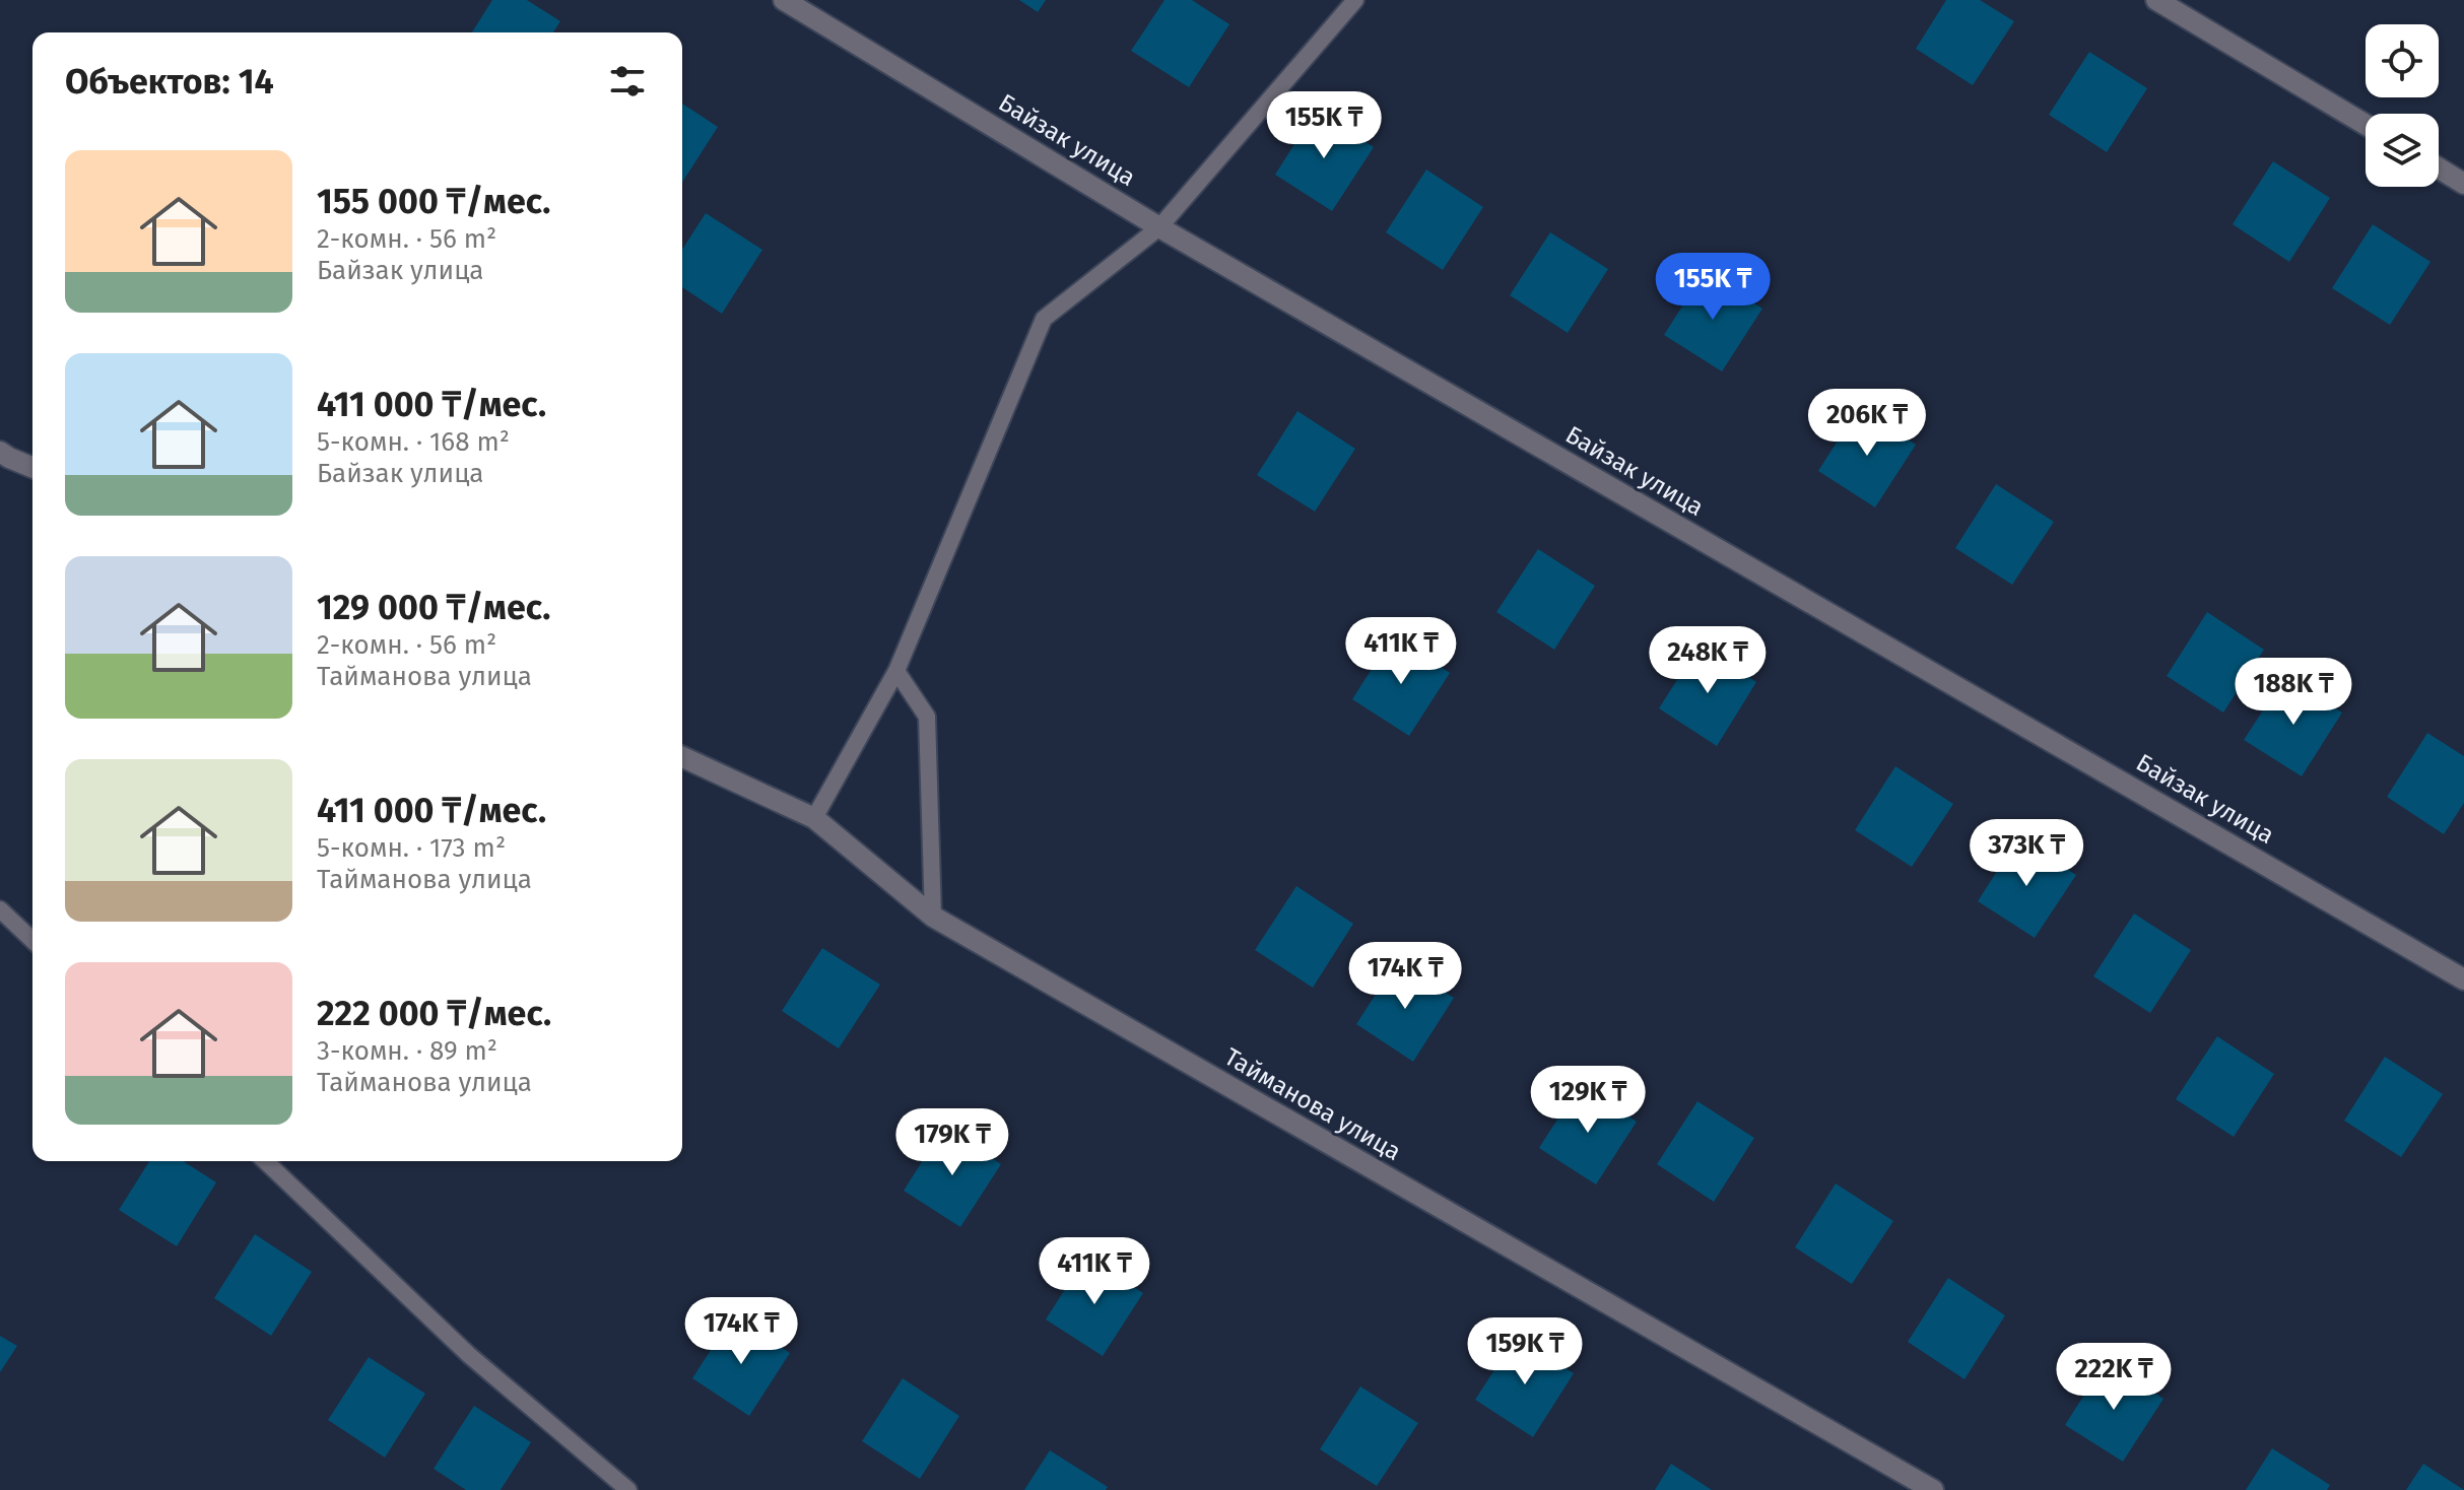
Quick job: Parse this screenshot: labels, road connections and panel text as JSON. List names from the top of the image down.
{
  "streets": {
    "street": ["Байзак улица", "Тайманова улица"]
  },
  "page": {
    "heading": "Объектов: 14",
    "price": [
      "155K ₸",
      "155K ₸",
      "206K ₸",
      "411K ₸",
      "248K ₸",
      "188K ₸",
      "373K ₸",
      "174K ₸",
      "129K ₸",
      "179K ₸",
      "411K ₸",
      "174K ₸",
      "159K ₸",
      "222K ₸"
    ],
    "list": [
      {
        "name": "155 000 ₸/мес.",
        "note": "2-комн. · 56 m² · Байзак улица"
      },
      {
        "name": "411 000 ₸/мес.",
        "note": "5-комн. · 168 m² · Байзак улица"
      },
      {
        "name": "129 000 ₸/мес.",
        "note": "2-комн. · 56 m² · Тайманова улица"
      },
      {
        "name": "411 000 ₸/мес.",
        "note": "5-комн. · 173 m² · Тайманова улица"
      },
      {
        "name": "222 000 ₸/мес.",
        "note": "3-комн. · 89 m² · Тайманова улица"
      }
    ]
  }
}
